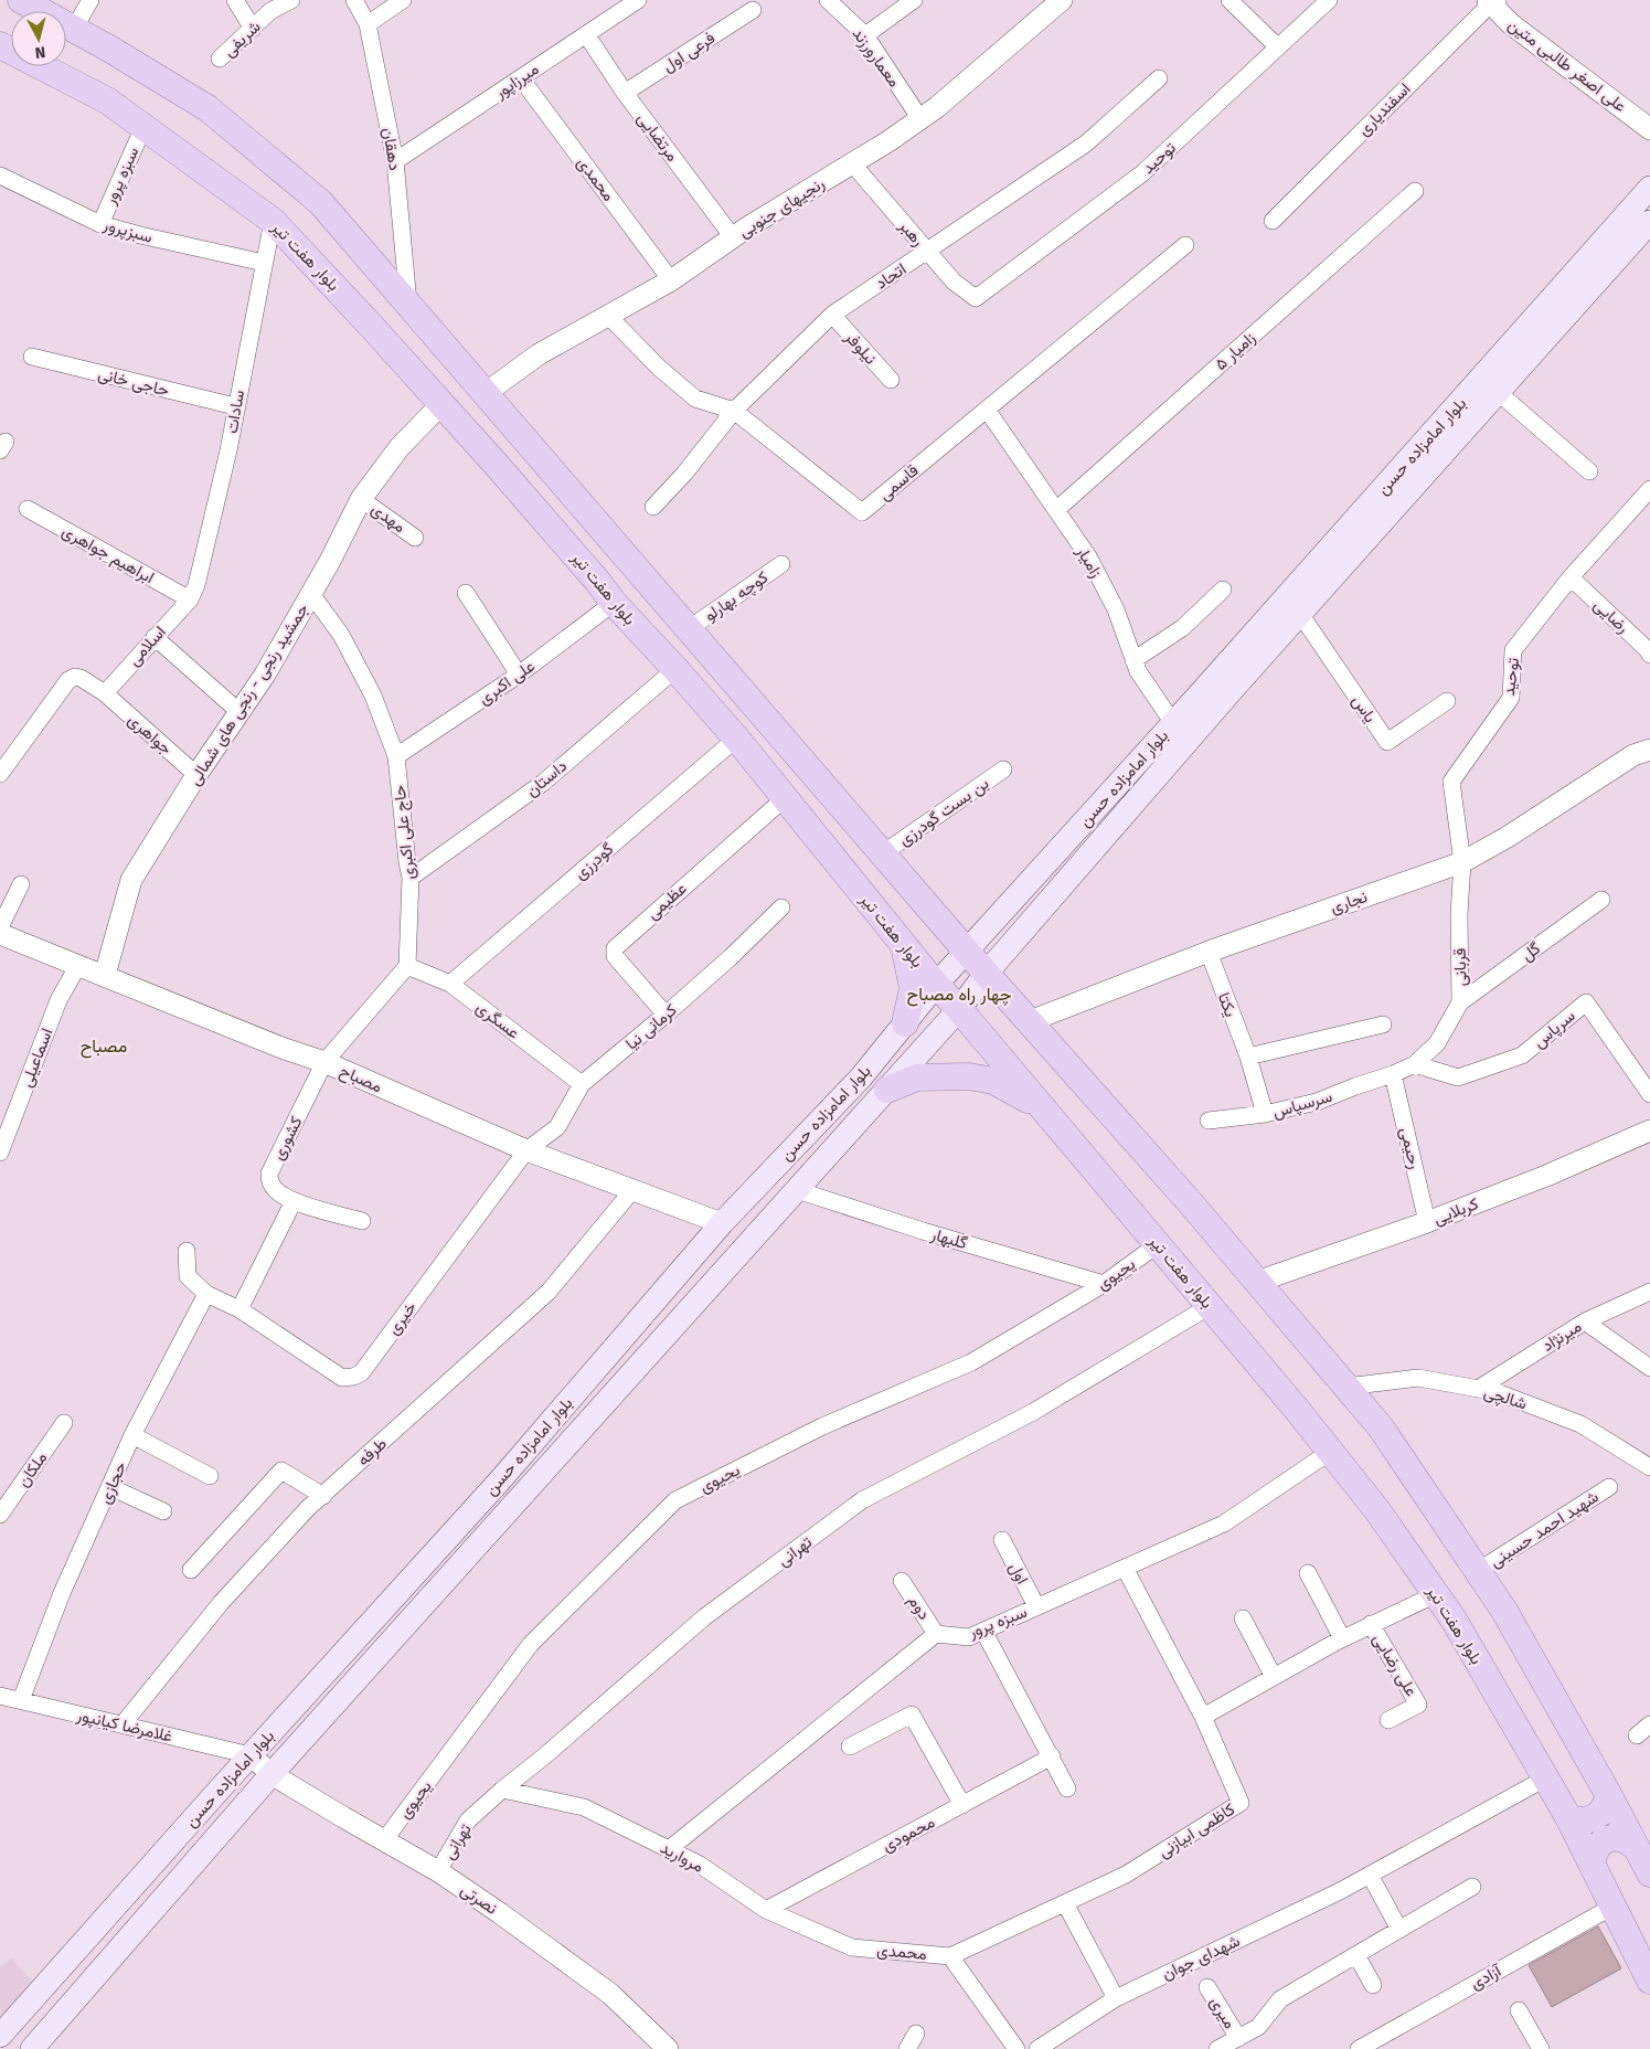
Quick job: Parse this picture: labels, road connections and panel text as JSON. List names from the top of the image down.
{
  "streets": {
    "main road": ["بلوار هفت تیر", "بلوار امامزاده حسن"],
    "street": [
      "شریفی",
      "فرعی اول",
      "معمارورزند",
      "علی اصغر طالبی متین",
      "میرزاپور",
      "اسفندیاری",
      "مرتضایی",
      "دهقان",
      "توحید",
      "سبزه پرور",
      "محمدی",
      "رنجیهای جنوبی",
      "سبزپرور",
      "رهبر",
      "اتحاد",
      "نیلوفر",
      "زامیار ۵",
      "حاجی خانی",
      "سادات",
      "قاسمی",
      "مهدی",
      "ابراهیم جواهری",
      "زامیار",
      "کوچه بهارلو",
      "رضایی",
      "اسلامی",
      "علی اکبری",
      "جمشید رنجی - رنجی های شمالی",
      "یاس",
      "جواهری",
      "داستان",
      "بن بست گودرزی",
      "حاج علی اکبری",
      "گودرزی",
      "عظیمی",
      "نجاری",
      "گل",
      "قربانی",
      "یکتا",
      "عسگری",
      "کرمانی نیا",
      "سرپاس",
      "اسماعیلی",
      "مصباح",
      "سرسپاس",
      "کشوری",
      "رحیمی",
      "کربلایی",
      "گلبهار",
      "یحیوی",
      "خیری",
      "میرنژاد",
      "شالچی",
      "طرفه",
      "ملکان",
      "حجازی",
      "شهید احمد حسینی",
      "تهرانی",
      "اول",
      "دوم",
      "علی رضایی",
      "غلامرضا کیانپور",
      "کاظمی ابیازنی",
      "محمودی",
      "مروارید",
      "نصرتی",
      "شهدای جوان",
      "آزادی",
      "میری"
    ]
  },
  "crossings": [
    ["فرعی اول", "مرتضایی"],
    ["معمارورزند", "رنجیهای جنوبی"],
    ["علی اصغر طالبی متین", "اسفندیاری"],
    ["میرزاپور", "مرتضایی"],
    ["میرزاپور", "دهقان"],
    ["میرزاپور", "محمدی"],
    ["مرتضایی", "رنجیهای جنوبی"],
    ["توحید", "رهبر"],
    ["توحید", "رضایی"],
    ["توحید", "نجاری"],
    ["توحید", "قربانی"],
    ["سبزه پرور", "سبزپرور"],
    ["سبزه پرور", "بلوار هفت تیر"],
    ["سبزه پرور", "اول"],
    ["سبزه پرور", "دوم"],
    ["محمدی", "رنجیهای جنوبی"],
    ["محمدی", "کاظمی ابیازنی"],
    ["محمدی", "مروارید"],
    ["رنجیهای جنوبی", "رهبر"],
    ["رنجیهای جنوبی", "قاسمی"],
    ["سبزپرور", "سادات"],
    ["رهبر", "اتحاد"],
    ["بلوار هفت تیر", "سادات"],
    ["بلوار هفت تیر", "بلوار امامزاده حسن"],
    ["بلوار هفت تیر", "علی اکبری"],
    ["بلوار هفت تیر", "جمشید رنجی - رنجی های شمالی"],
    ["بلوار هفت تیر", "داستان"],
    ["بلوار هفت تیر", "گودرزی"],
    ["بلوار هفت تیر", "عظیمی"],
    ["بلوار هفت تیر", "یحیوی"],
    ["بلوار هفت تیر", "تهرانی"],
    ["بلوار هفت تیر", "شهدای جوان"],
    ["بلوار هفت تیر", "آزادی"],
    ["اتحاد", "نیلوفر"],
    ["اتحاد", "قاسمی"],
    ["زامیار ۵", "زامیار"],
    ["حاجی خانی", "سادات"],
    ["سادات", "ابراهیم جواهری"],
    ["سادات", "اسلامی"],
    ["بلوار امامزاده حسن", "زامیار"],
    ["بلوار امامزاده حسن", "یاس"],
    ["بلوار امامزاده حسن", "مصباح"],
    ["بلوار امامزاده حسن", "گلبهار"],
    ["بلوار امامزاده حسن", "غلامرضا کیانپور"],
    ["بلوار امامزاده حسن", "نصرتی"],
    ["قاسمی", "زامیار"],
    ["مهدی", "جمشید رنجی - رنجی های شمالی"],
    ["ابراهیم جواهری", "اسلامی"],
    ["اسلامی", "جواهری"],
    ["علی اکبری", "حاج علی اکبری"],
    ["جمشید رنجی - رنجی های شمالی", "جواهری"],
    ["جمشید رنجی - رنجی های شمالی", "حاج علی اکبری"],
    ["جمشید رنجی - رنجی های شمالی", "مصباح"],
    ["داستان", "حاج علی اکبری"],
    ["حاج علی اکبری", "عسگری"],
    ["گودرزی", "عسگری"],
    ["عظیمی", "کرمانی نیا"],
    ["نجاری", "قربانی"],
    ["نجاری", "یکتا"],
    ["گل", "قربانی"],
    ["قربانی", "سرپاس"],
    ["قربانی", "سرسپاس"],
    ["قربانی", "رحیمی"],
    ["یکتا", "سرسپاس"],
    ["عسگری", "کرمانی نیا"],
    ["کرمانی نیا", "مصباح"],
    ["کرمانی نیا", "خیری"],
    ["اسماعیلی", "مصباح"],
    ["مصباح", "کشوری"],
    ["مصباح", "خیری"],
    ["مصباح", "طرفه"],
    ["سرسپاس", "رحیمی"],
    ["رحیمی", "کربلایی"],
    ["گلبهار", "یحیوی"],
    ["یحیوی", "نصرتی"],
    ["خیری", "حجازی"],
    ["میرنژاد", "شالچی"],
    ["طرفه", "غلامرضا کیانپور"],
    ["حجازی", "غلامرضا کیانپور"],
    ["تهرانی", "مروارید"],
    ["تهرانی", "نصرتی"],
    ["غلامرضا کیانپور", "نصرتی"],
    ["محمودی", "مروارید"]
  ],
  "districts": ["چهار راه مصباح", "مصباح"],
  "north": "bottom"
}
